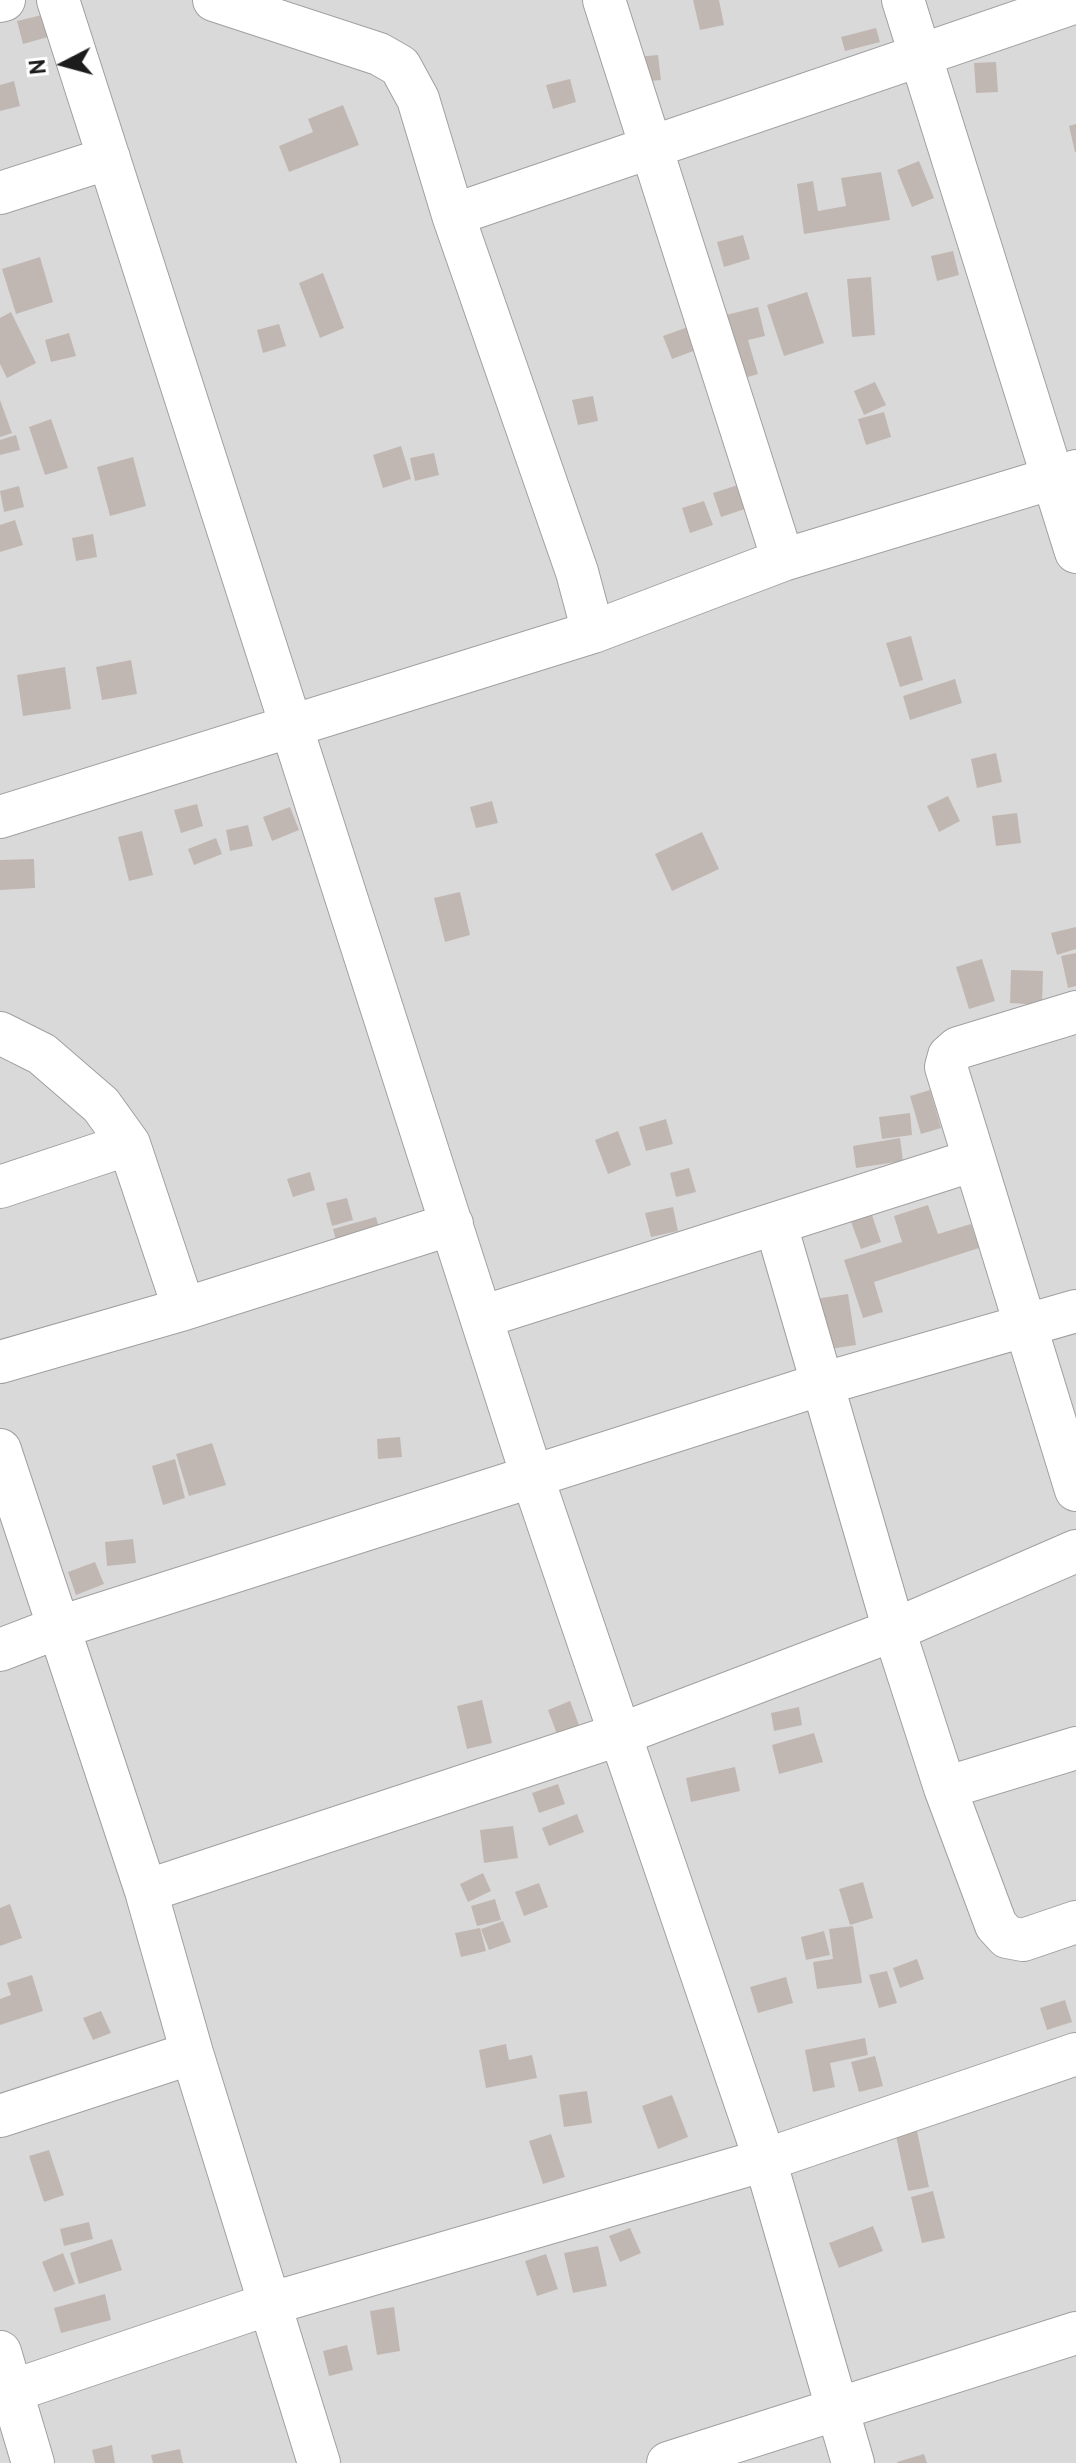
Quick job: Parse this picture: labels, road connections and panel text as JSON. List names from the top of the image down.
{
  "north": "left"
}
